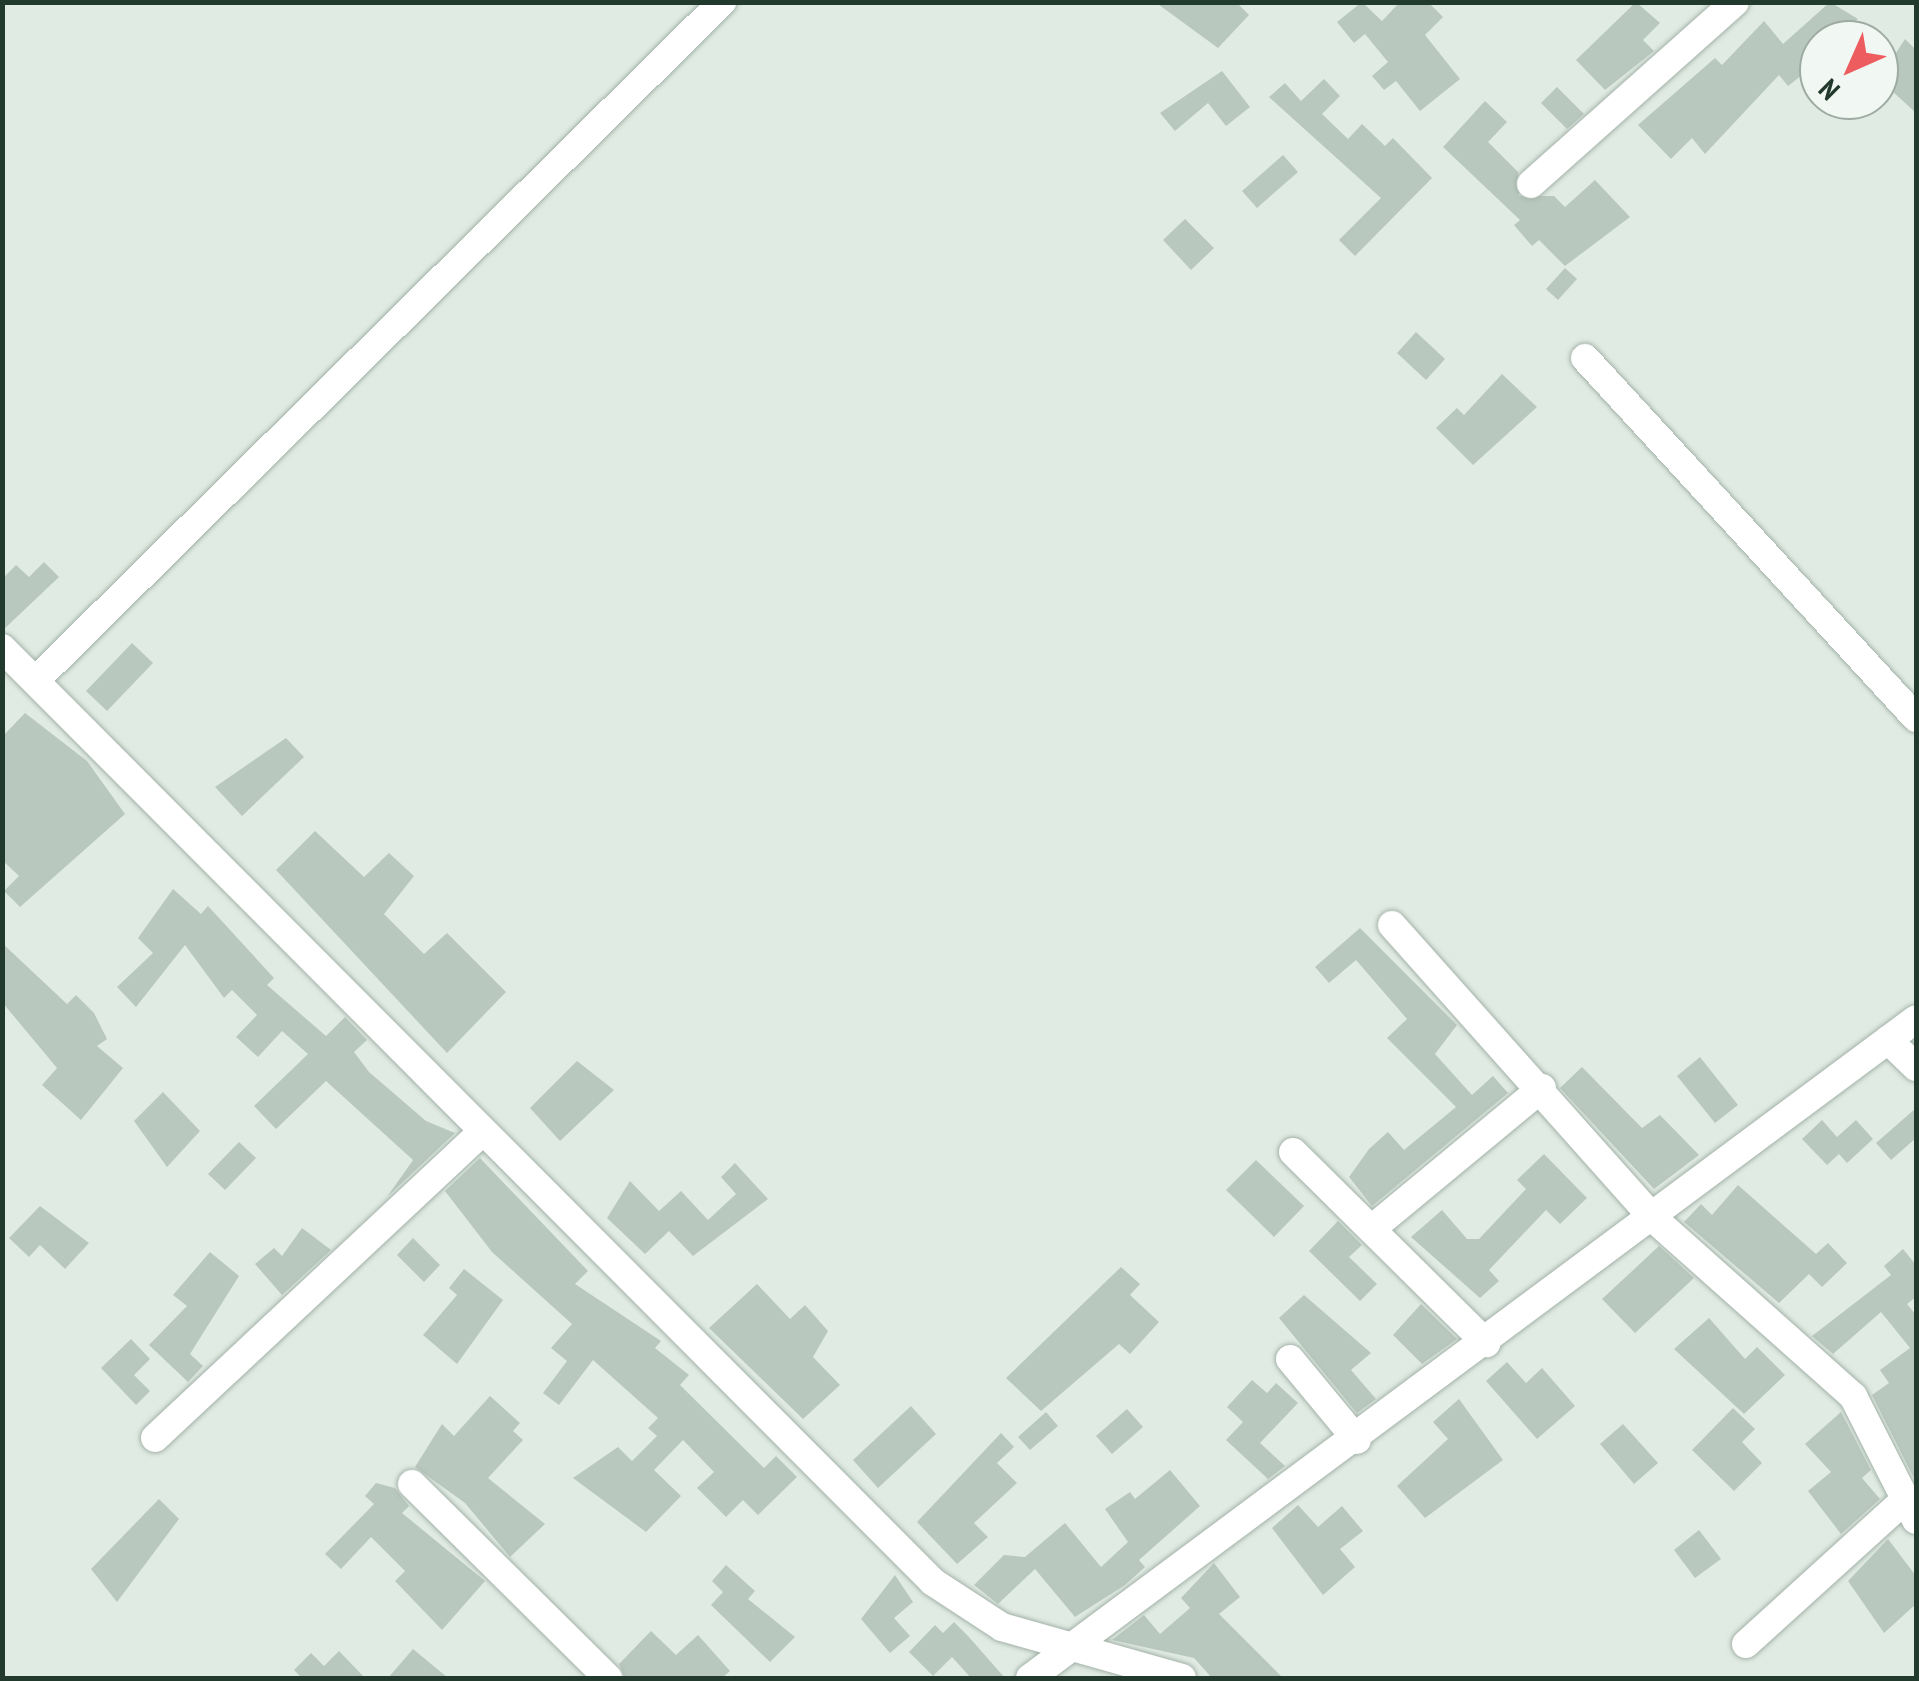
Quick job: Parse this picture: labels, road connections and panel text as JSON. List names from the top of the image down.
{
  "north": "bottom left"
}
